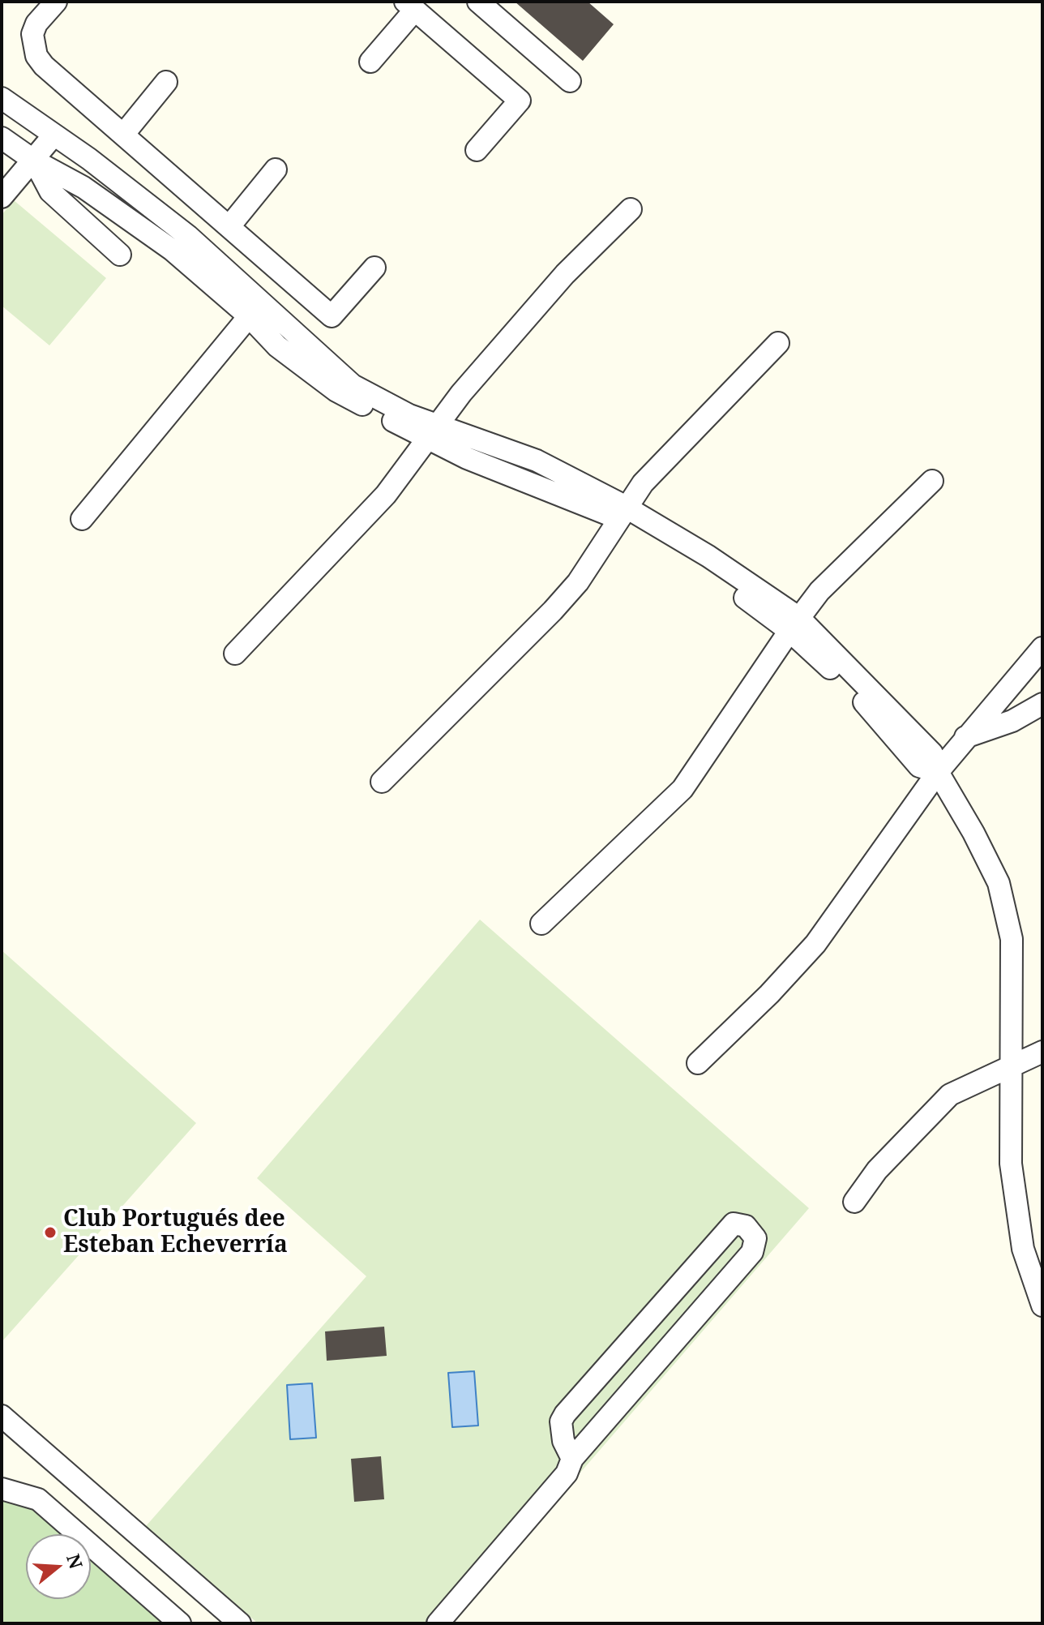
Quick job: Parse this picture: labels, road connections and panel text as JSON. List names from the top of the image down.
{
  "places": ["Club Portugués dee Esteban Echeverría"],
  "north": "right"
}
